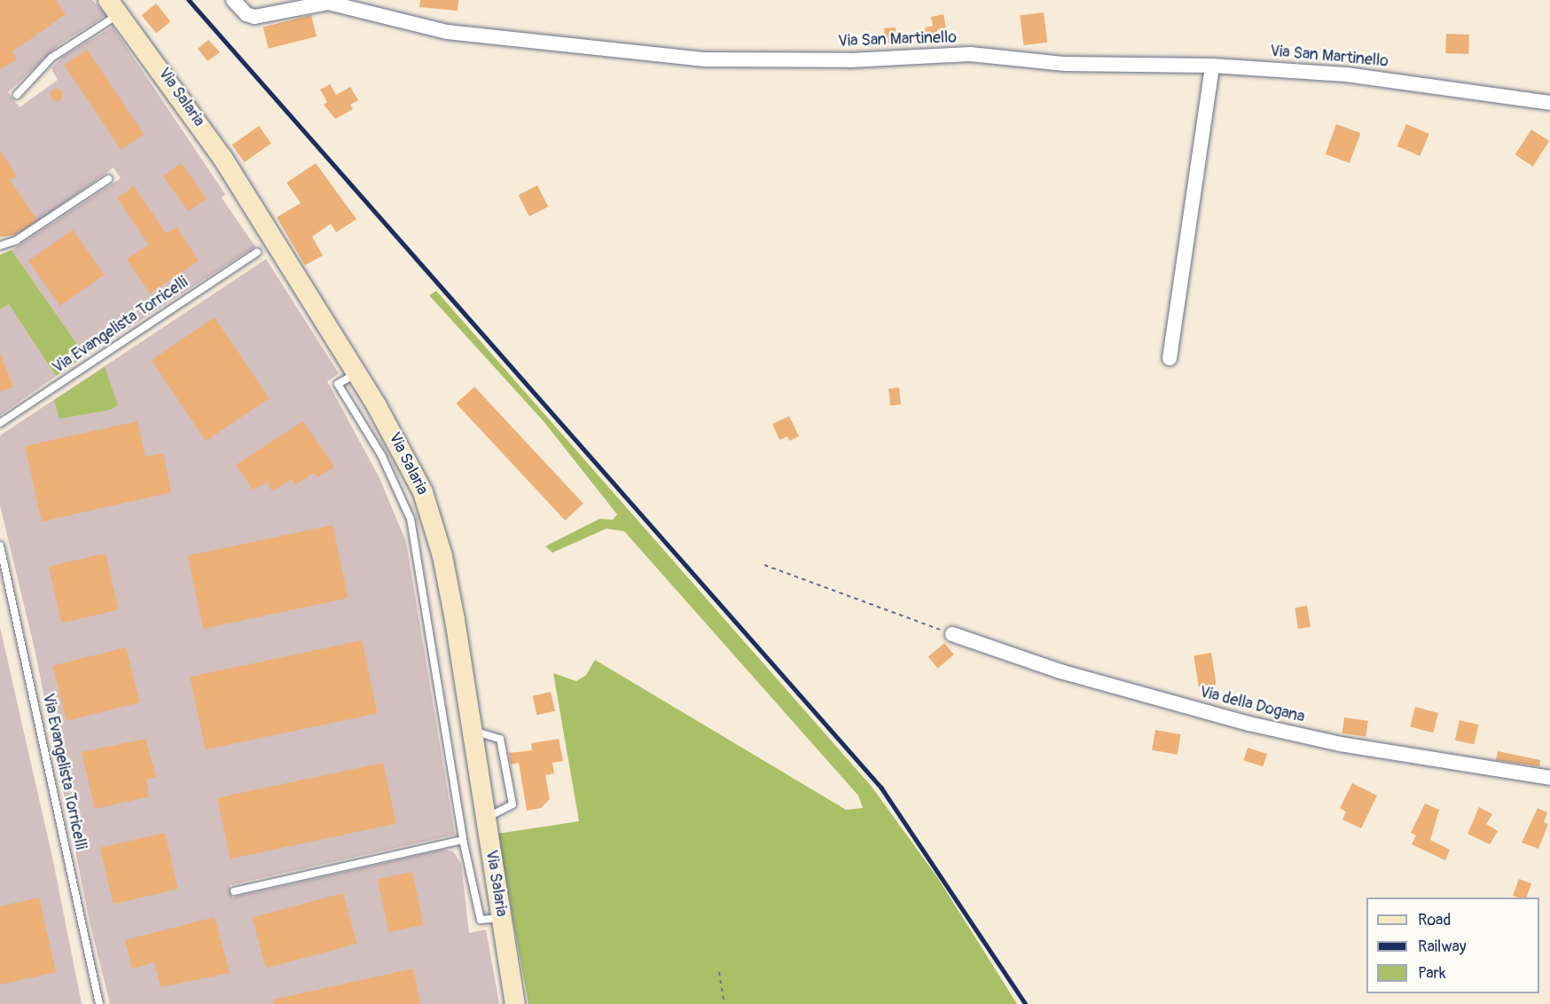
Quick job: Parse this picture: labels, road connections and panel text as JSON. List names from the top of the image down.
{
  "streets": {
    "main road": ["Via Salaria"],
    "street": ["Via San Martinello", "Via della Dogana"],
    "lane": ["Via Evangelista Torricelli"]
  },
  "legend": ["Road", "Railway", "Park"]
}
